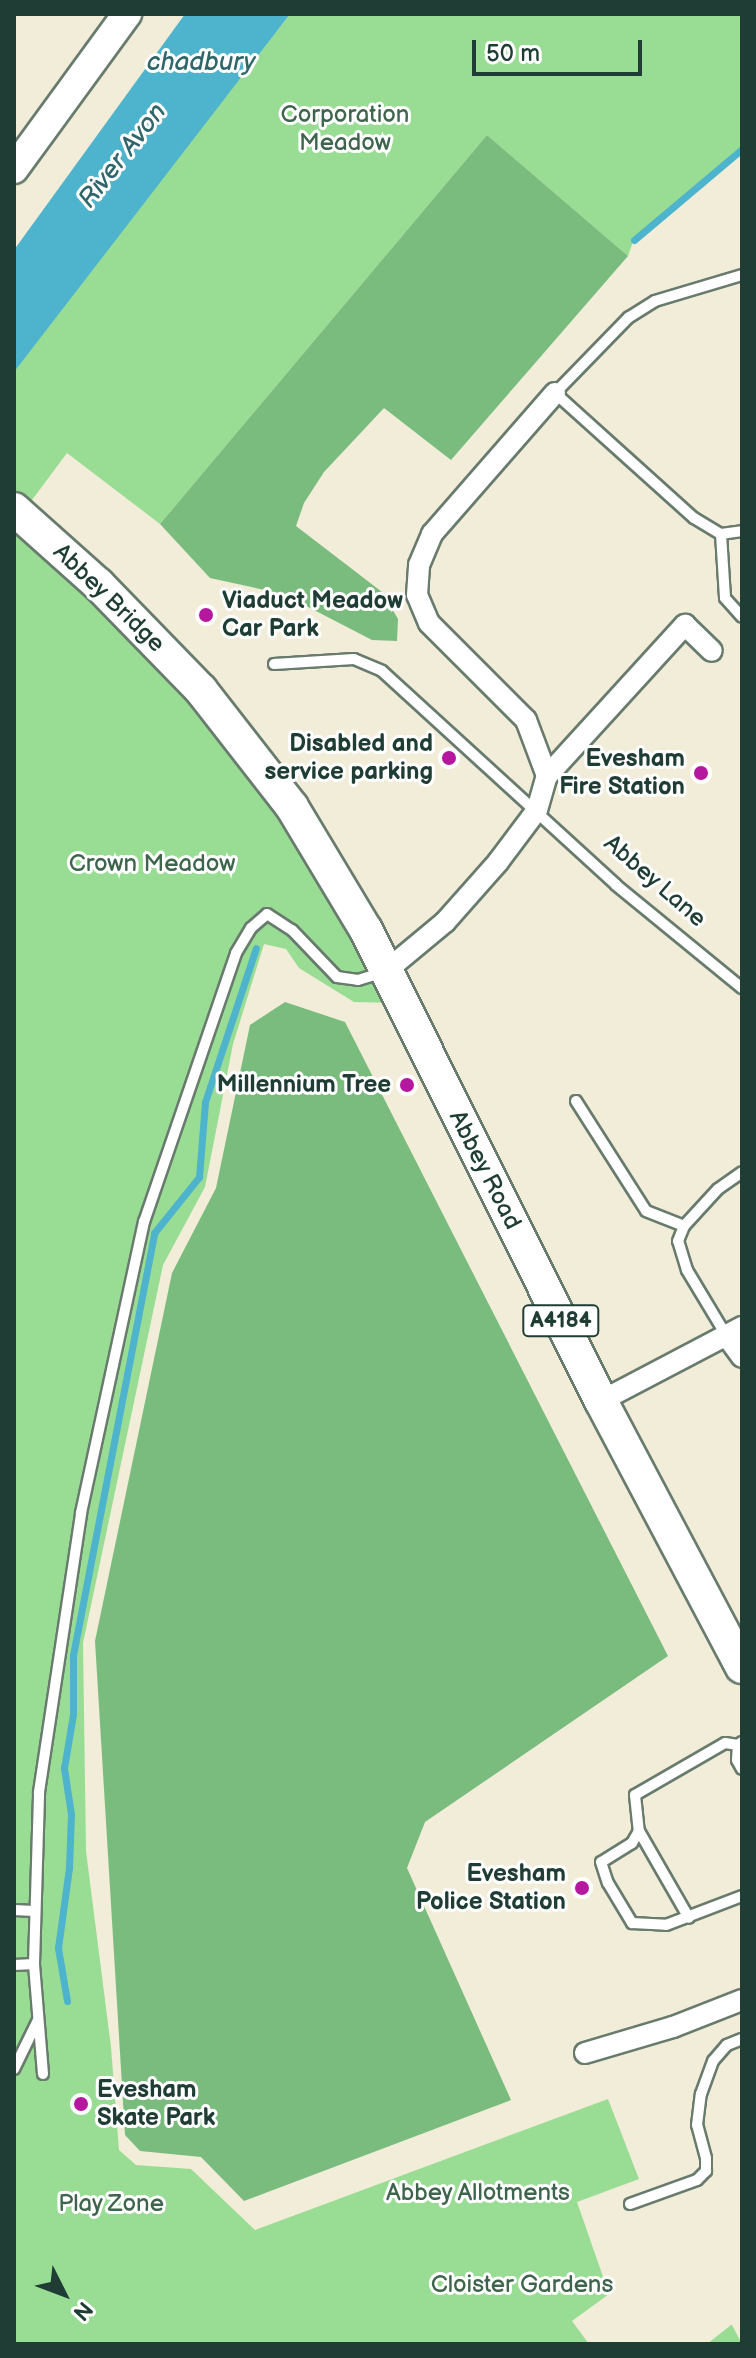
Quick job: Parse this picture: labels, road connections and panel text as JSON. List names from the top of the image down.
{
  "streets": {
    "main road": ["Abbey Bridge", "Abbey Road", "A4184"],
    "lane": ["Abbey Lane"]
  },
  "crossings": [
    ["Abbey Bridge", "Abbey Road"]
  ],
  "water": ["chadbury", "River Avon"],
  "parks": [
    "Corporation Meadow",
    "Crown Meadow",
    "Abbey Allotments",
    "Play Zone",
    "Cloister Gardens"
  ],
  "places": [
    "Viaduct Meadow Car Park",
    "Disabled and service parking",
    "Evesham Fire Station",
    "Millennium Tree",
    "Evesham Police Station",
    "Evesham Skate Park"
  ],
  "scale_bar": "50 m",
  "north": "bottom right"
}
